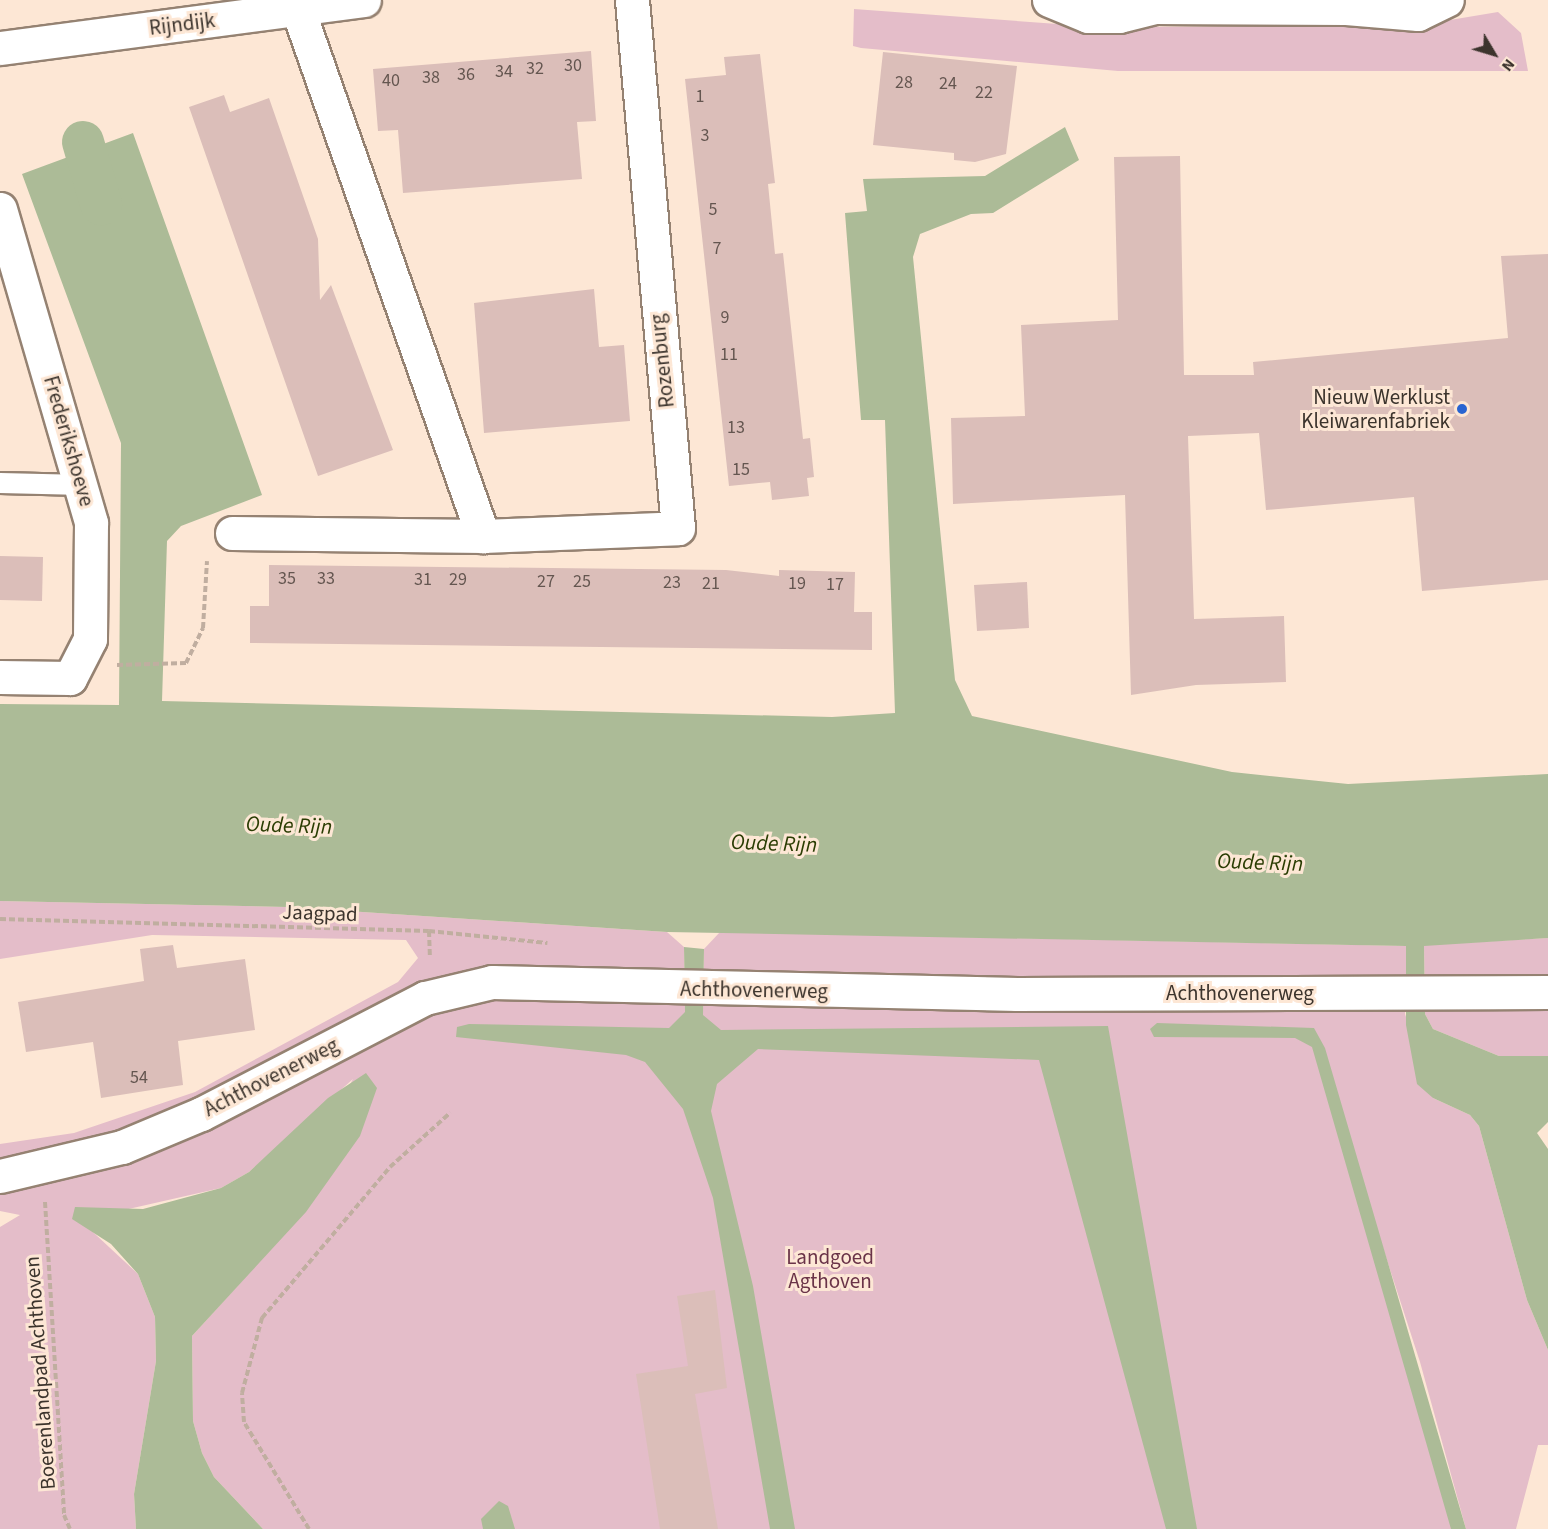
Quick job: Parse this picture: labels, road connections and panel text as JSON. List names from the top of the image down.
{
  "streets": {
    "street": [
      "Rijndijk",
      "Rozenburg",
      "Frederikshoeve",
      "Achthovenerweg"
    ],
    "path": ["Jaagpad", "Boerenlandpad Achthoven"]
  },
  "water": ["Oude Rijn"],
  "parks": ["Landgoed Agthoven"],
  "places": ["Nieuw Werklust Kleiwarenfabriek"],
  "house_numbers": [
    "30",
    "32",
    "34",
    "36",
    "38",
    "40",
    "28",
    "24",
    "22",
    "1",
    "3",
    "5",
    "7",
    "9",
    "11",
    "13",
    "15",
    "35",
    "33",
    "31",
    "29",
    "27",
    "25",
    "23",
    "21",
    "19",
    "17",
    "54"
  ],
  "north": "bottom right"
}
